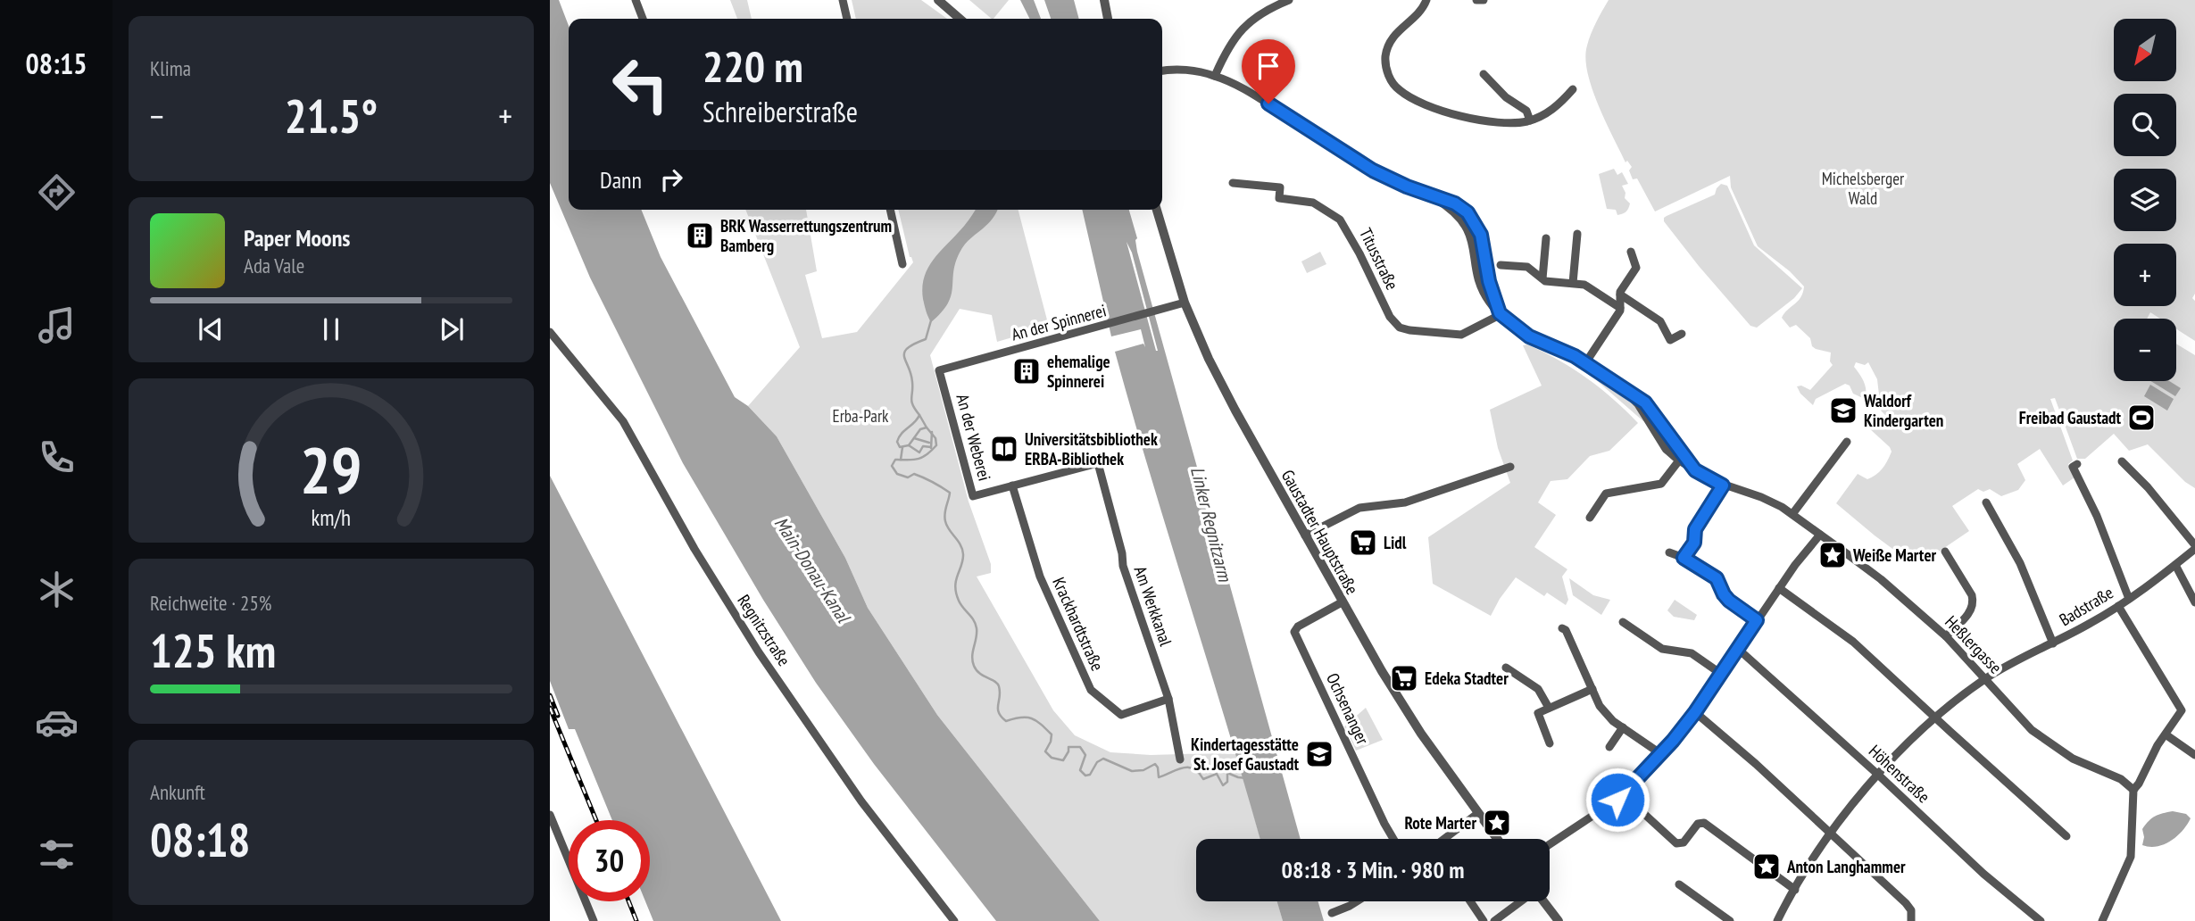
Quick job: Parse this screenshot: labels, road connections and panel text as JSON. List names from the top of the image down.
{
  "streets": {
    "street": [
      "Titusstraße",
      "An der Spinnerei",
      "An der Weberei",
      "Gaustadter Hauptstraße",
      "Am Werkkanal",
      "Badstraße",
      "Krackhardtstraße",
      "Regnitzstraße",
      "Heßlergasse",
      "Ochsenanger",
      "Höhenstraße"
    ]
  },
  "crossings": [
    ["An der Spinnerei", "An der Weberei"],
    ["An der Spinnerei", "Gaustadter Hauptstraße"],
    ["An der Weberei", "Am Werkkanal"],
    ["An der Weberei", "Krackhardtstraße"],
    ["Gaustadter Hauptstraße", "Ochsenanger"],
    ["Am Werkkanal", "Krackhardtstraße"],
    ["Badstraße", "Heßlergasse"],
    ["Badstraße", "Höhenstraße"]
  ],
  "water": ["Linker Regnitzarm", "Main-Donau-Kanal"],
  "parks": ["Michelsberger Wald", "Erba-Park"],
  "places": {
    "building": ["BRK Wasserrettungszentrum Bamberg", "ehemalige Spinnerei"],
    "school or university": ["Waldorf Kindergarten", "Kindertagesstätte St. Josef Gaustadt"],
    "sports": ["Freibad Gaustadt"],
    "library": ["Universitätsbibliothek ERBA-Bibliothek"],
    "supermarket": ["Lidl", "Edeka Stadter"],
    "place": ["Weiße Marter", "Rote Marter", "Anton Langhammer"]
  },
  "north": "bottom left",
  "page": {
    "tabs": "08:15",
    "tile": [
      "Klima",
      ["Reichweite · 25%", "125 km"],
      ["Ankunft", "08:18"]
    ],
    "map_buttons": ["+", "−"],
    "turn": ["220 m", "Schreiberstraße"],
    "heat": ["−", "21.5°", "+"],
    "then": "Dann",
    "song": ["Paper Moons", "Ada Vale"],
    "limit": "30",
    "trip": "08:18 · 3 Min. · 980 m",
    "gauge": ["29", "km/h"]
  }
}
